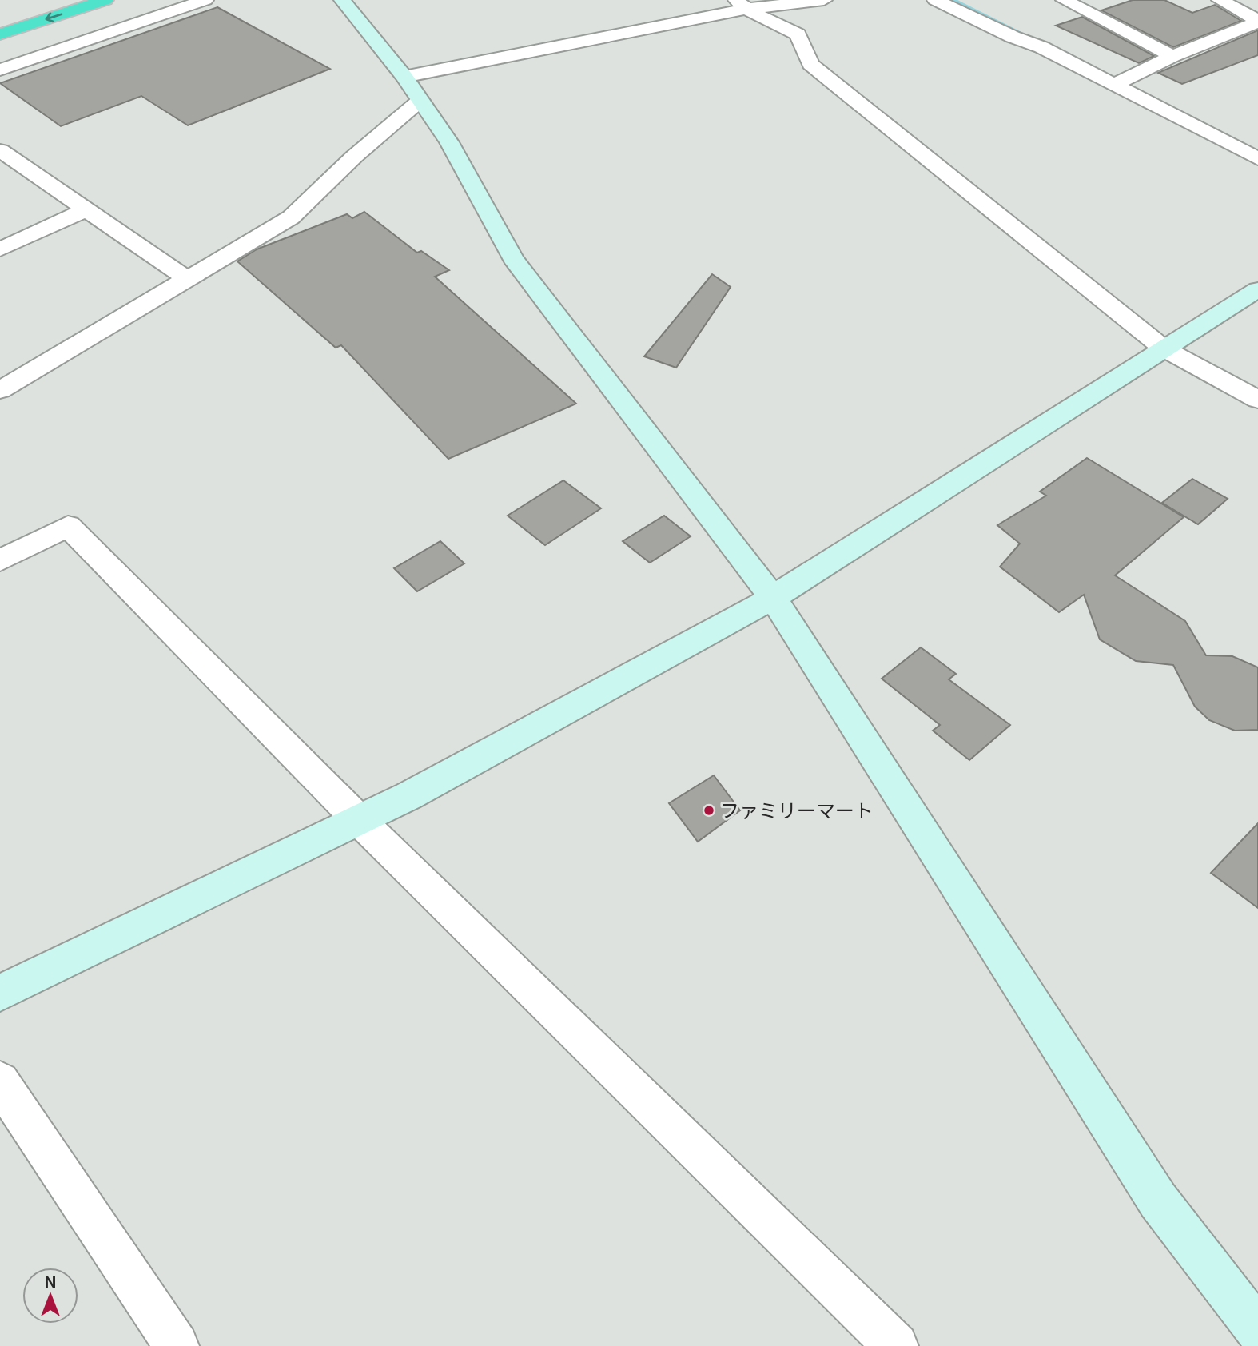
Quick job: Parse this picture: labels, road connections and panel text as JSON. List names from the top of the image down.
{
  "places": ["ファミリーマート"],
  "north": "top"
}
